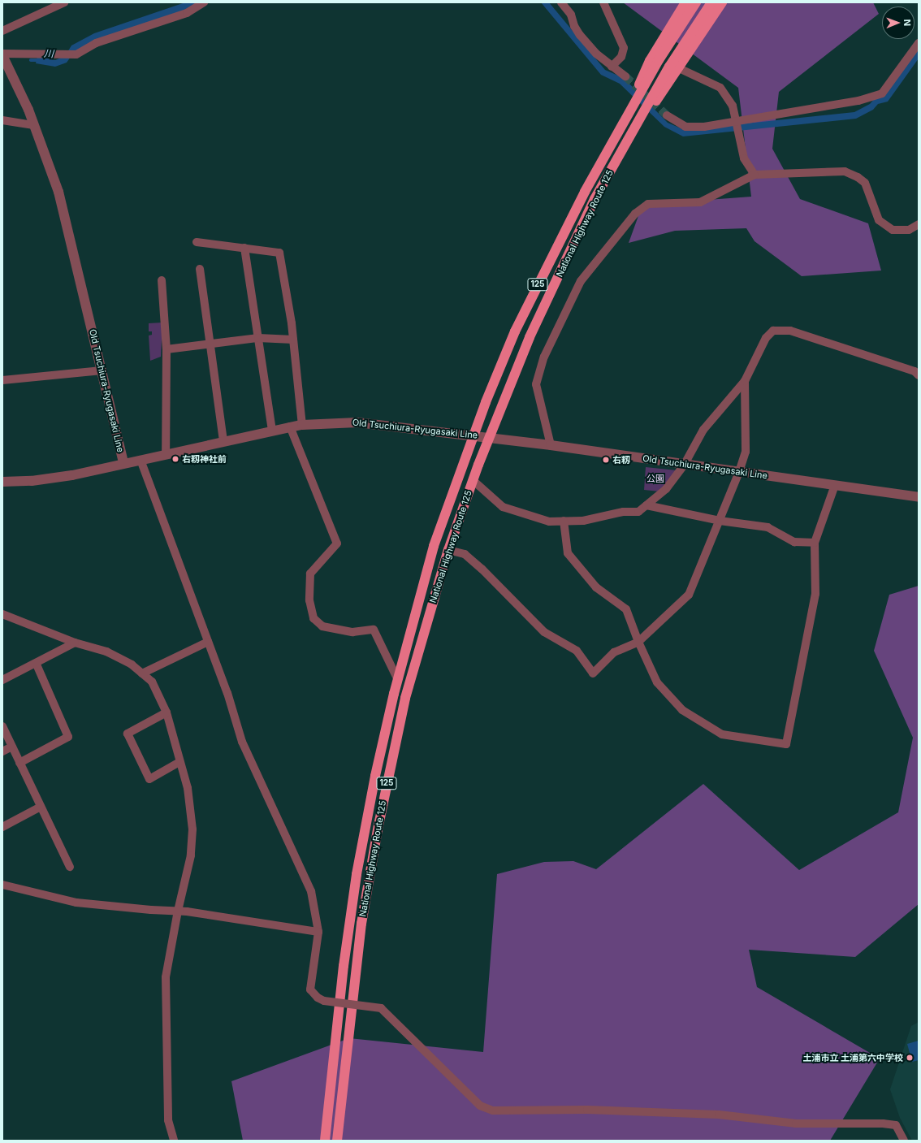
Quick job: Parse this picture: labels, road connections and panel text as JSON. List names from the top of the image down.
{
  "streets": {
    "highway": ["National Highway Route 125", "125"],
    "street": ["Old Tsuchiura-Ryugasaki Line"]
  },
  "crossings": [
    ["National Highway Route 125", "Old Tsuchiura-Ryugasaki Line"]
  ],
  "water": ["川"],
  "parks": ["公園"],
  "places": ["右籾神社前", "右籾", "土浦市立 土浦第六中学校"],
  "north": "right"
}
